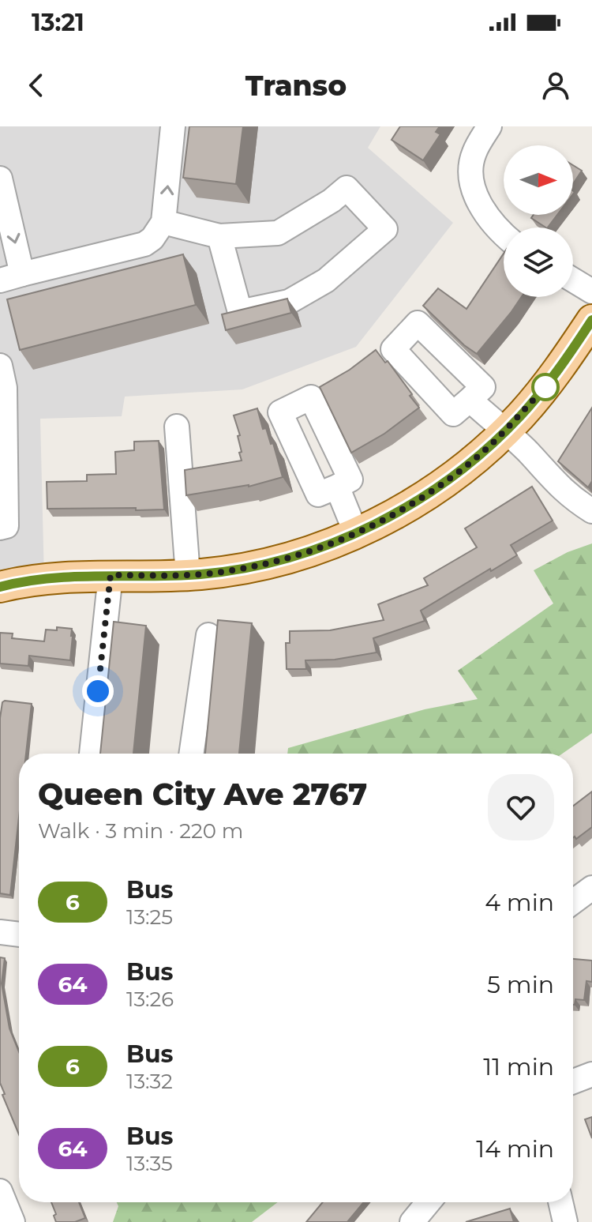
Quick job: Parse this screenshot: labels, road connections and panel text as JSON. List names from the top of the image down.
{
  "lines": ["bus line 6"],
  "north": "right",
  "page": {
    "status": "13:21",
    "header": "Transo",
    "heading": ["Queen City Ave 2767", "Walk · 3 min · 220 m"],
    "list": [
      {
        "mark": "6",
        "name": "Bus",
        "note": "13:25",
        "value": "4 min"
      },
      {
        "mark": "64",
        "name": "Bus",
        "note": "13:26",
        "value": "5 min"
      },
      {
        "mark": "6",
        "name": "Bus",
        "note": "13:32",
        "value": "11 min"
      },
      {
        "mark": "64",
        "name": "Bus",
        "note": "13:35",
        "value": "14 min"
      }
    ]
  }
}
